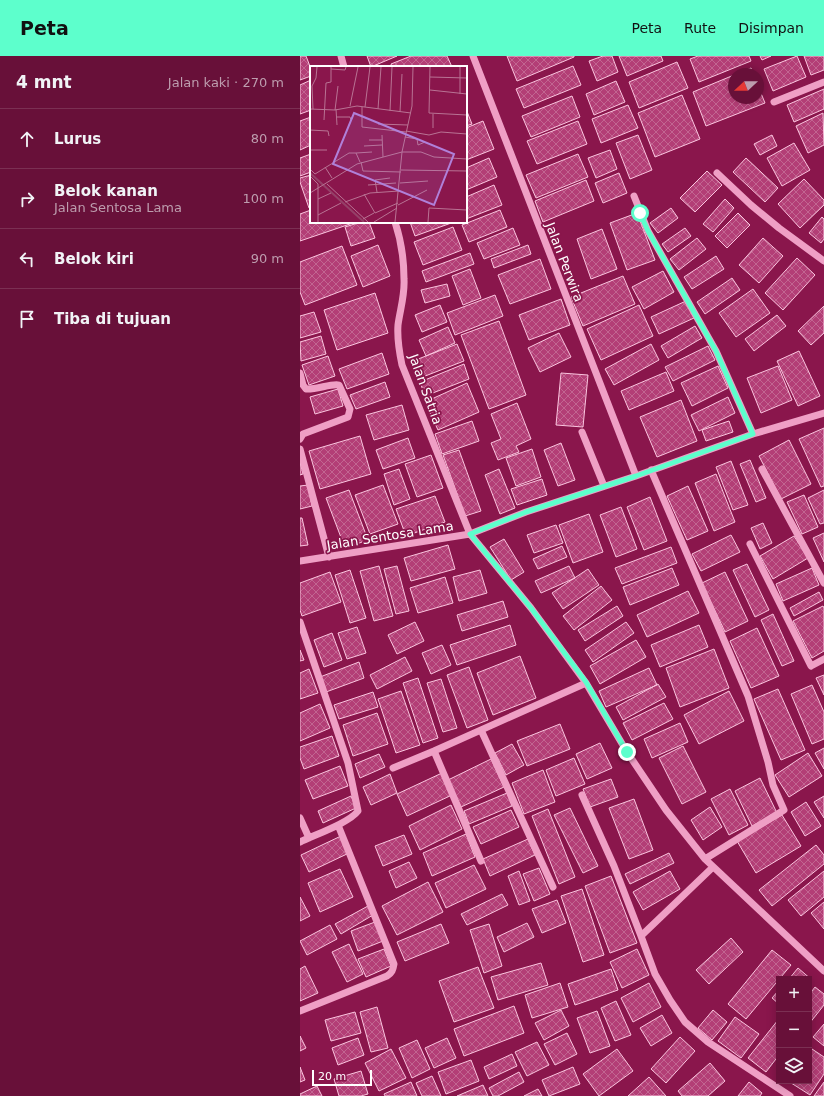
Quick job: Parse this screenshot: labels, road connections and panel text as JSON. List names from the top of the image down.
{
  "streets": {
    "street": ["Jalan Perwira", "Jalan Satria", "Jalan Sentosa Lama"]
  },
  "crossings": [
    ["Jalan Perwira", "Jalan Sentosa Lama"],
    ["Jalan Satria", "Jalan Sentosa Lama"]
  ],
  "scale_bar": "20 m",
  "north": "left",
  "page": {
    "header": "Peta",
    "nav": ["Peta", "Rute", "Disimpan"],
    "heading": ["4 mnt", "Jalan kaki · 270 m"],
    "list": [
      ["Lurus", "80 m"],
      ["Belok kanan", "Jalan Sentosa Lama", "100 m"],
      ["Belok kiri", "90 m"],
      "Tiba di tujuan"
    ],
    "map_buttons": ["+", "−"],
    "scale": "20 m"
  }
}
